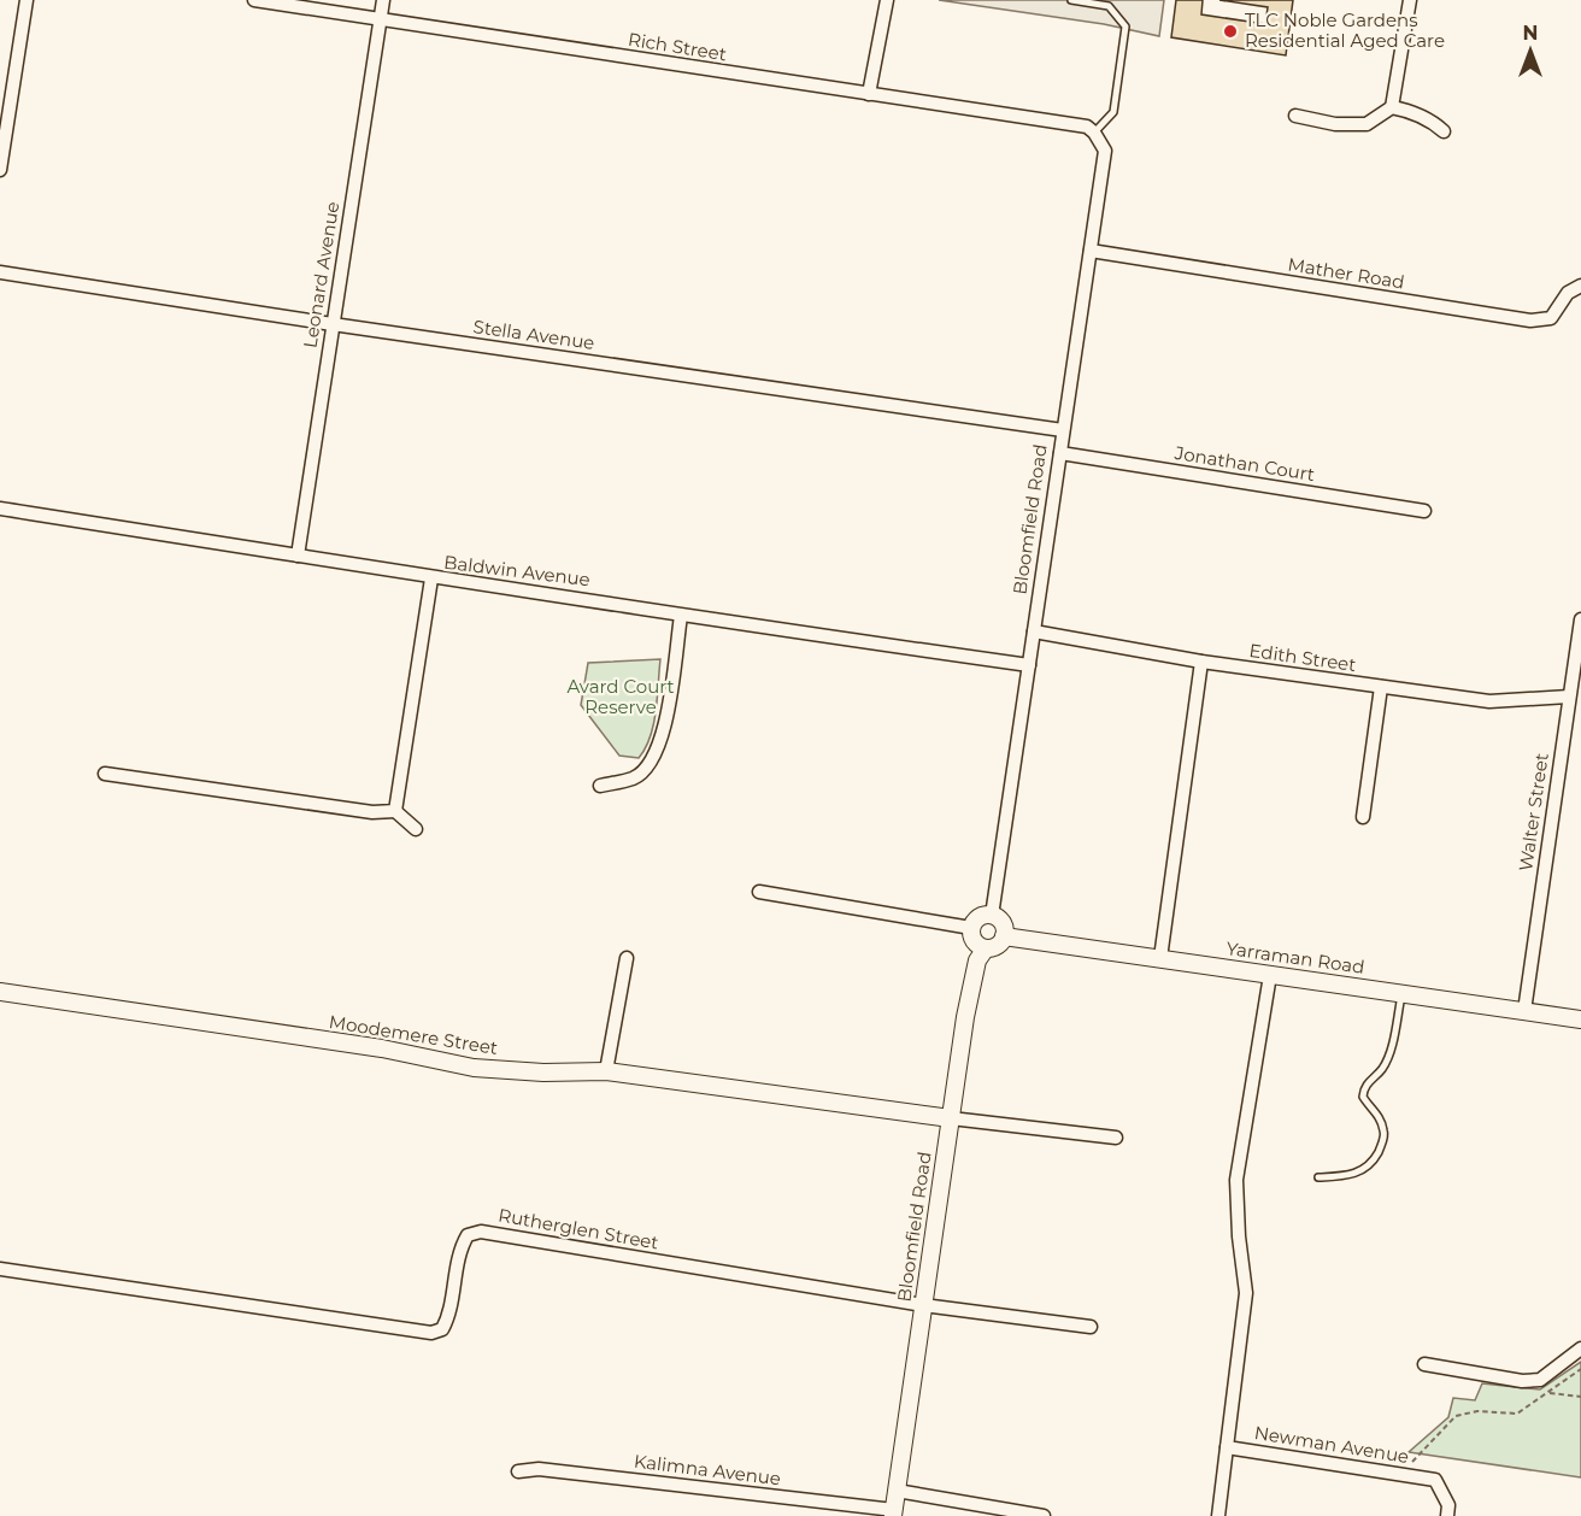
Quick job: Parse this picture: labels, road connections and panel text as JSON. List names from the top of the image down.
{
  "streets": {
    "street": [
      "Rich Street",
      "Mather Road",
      "Leonard Avenue",
      "Stella Avenue",
      "Jonathan Court",
      "Bloomfield Road",
      "Baldwin Avenue",
      "Edith Street",
      "Walter Street",
      "Yarraman Road",
      "Moodemere Street",
      "Rutherglen Street",
      "Newman Avenue",
      "Kalimna Avenue"
    ]
  },
  "crossings": [
    ["Rich Street", "Leonard Avenue"],
    ["Rich Street", "Bloomfield Road"],
    ["Mather Road", "Bloomfield Road"],
    ["Leonard Avenue", "Stella Avenue"],
    ["Leonard Avenue", "Baldwin Avenue"],
    ["Stella Avenue", "Bloomfield Road"],
    ["Jonathan Court", "Bloomfield Road"],
    ["Bloomfield Road", "Baldwin Avenue"],
    ["Bloomfield Road", "Edith Street"],
    ["Bloomfield Road", "Yarraman Road"],
    ["Bloomfield Road", "Moodemere Street"],
    ["Bloomfield Road", "Rutherglen Street"],
    ["Bloomfield Road", "Kalimna Avenue"],
    ["Edith Street", "Walter Street"],
    ["Walter Street", "Yarraman Road"],
    ["Yarraman Road", "Newman Avenue"]
  ],
  "parks": ["Avard Court Reserve"],
  "places": ["TLC Noble Gardens Residential Aged Care"],
  "north": "top"
}
